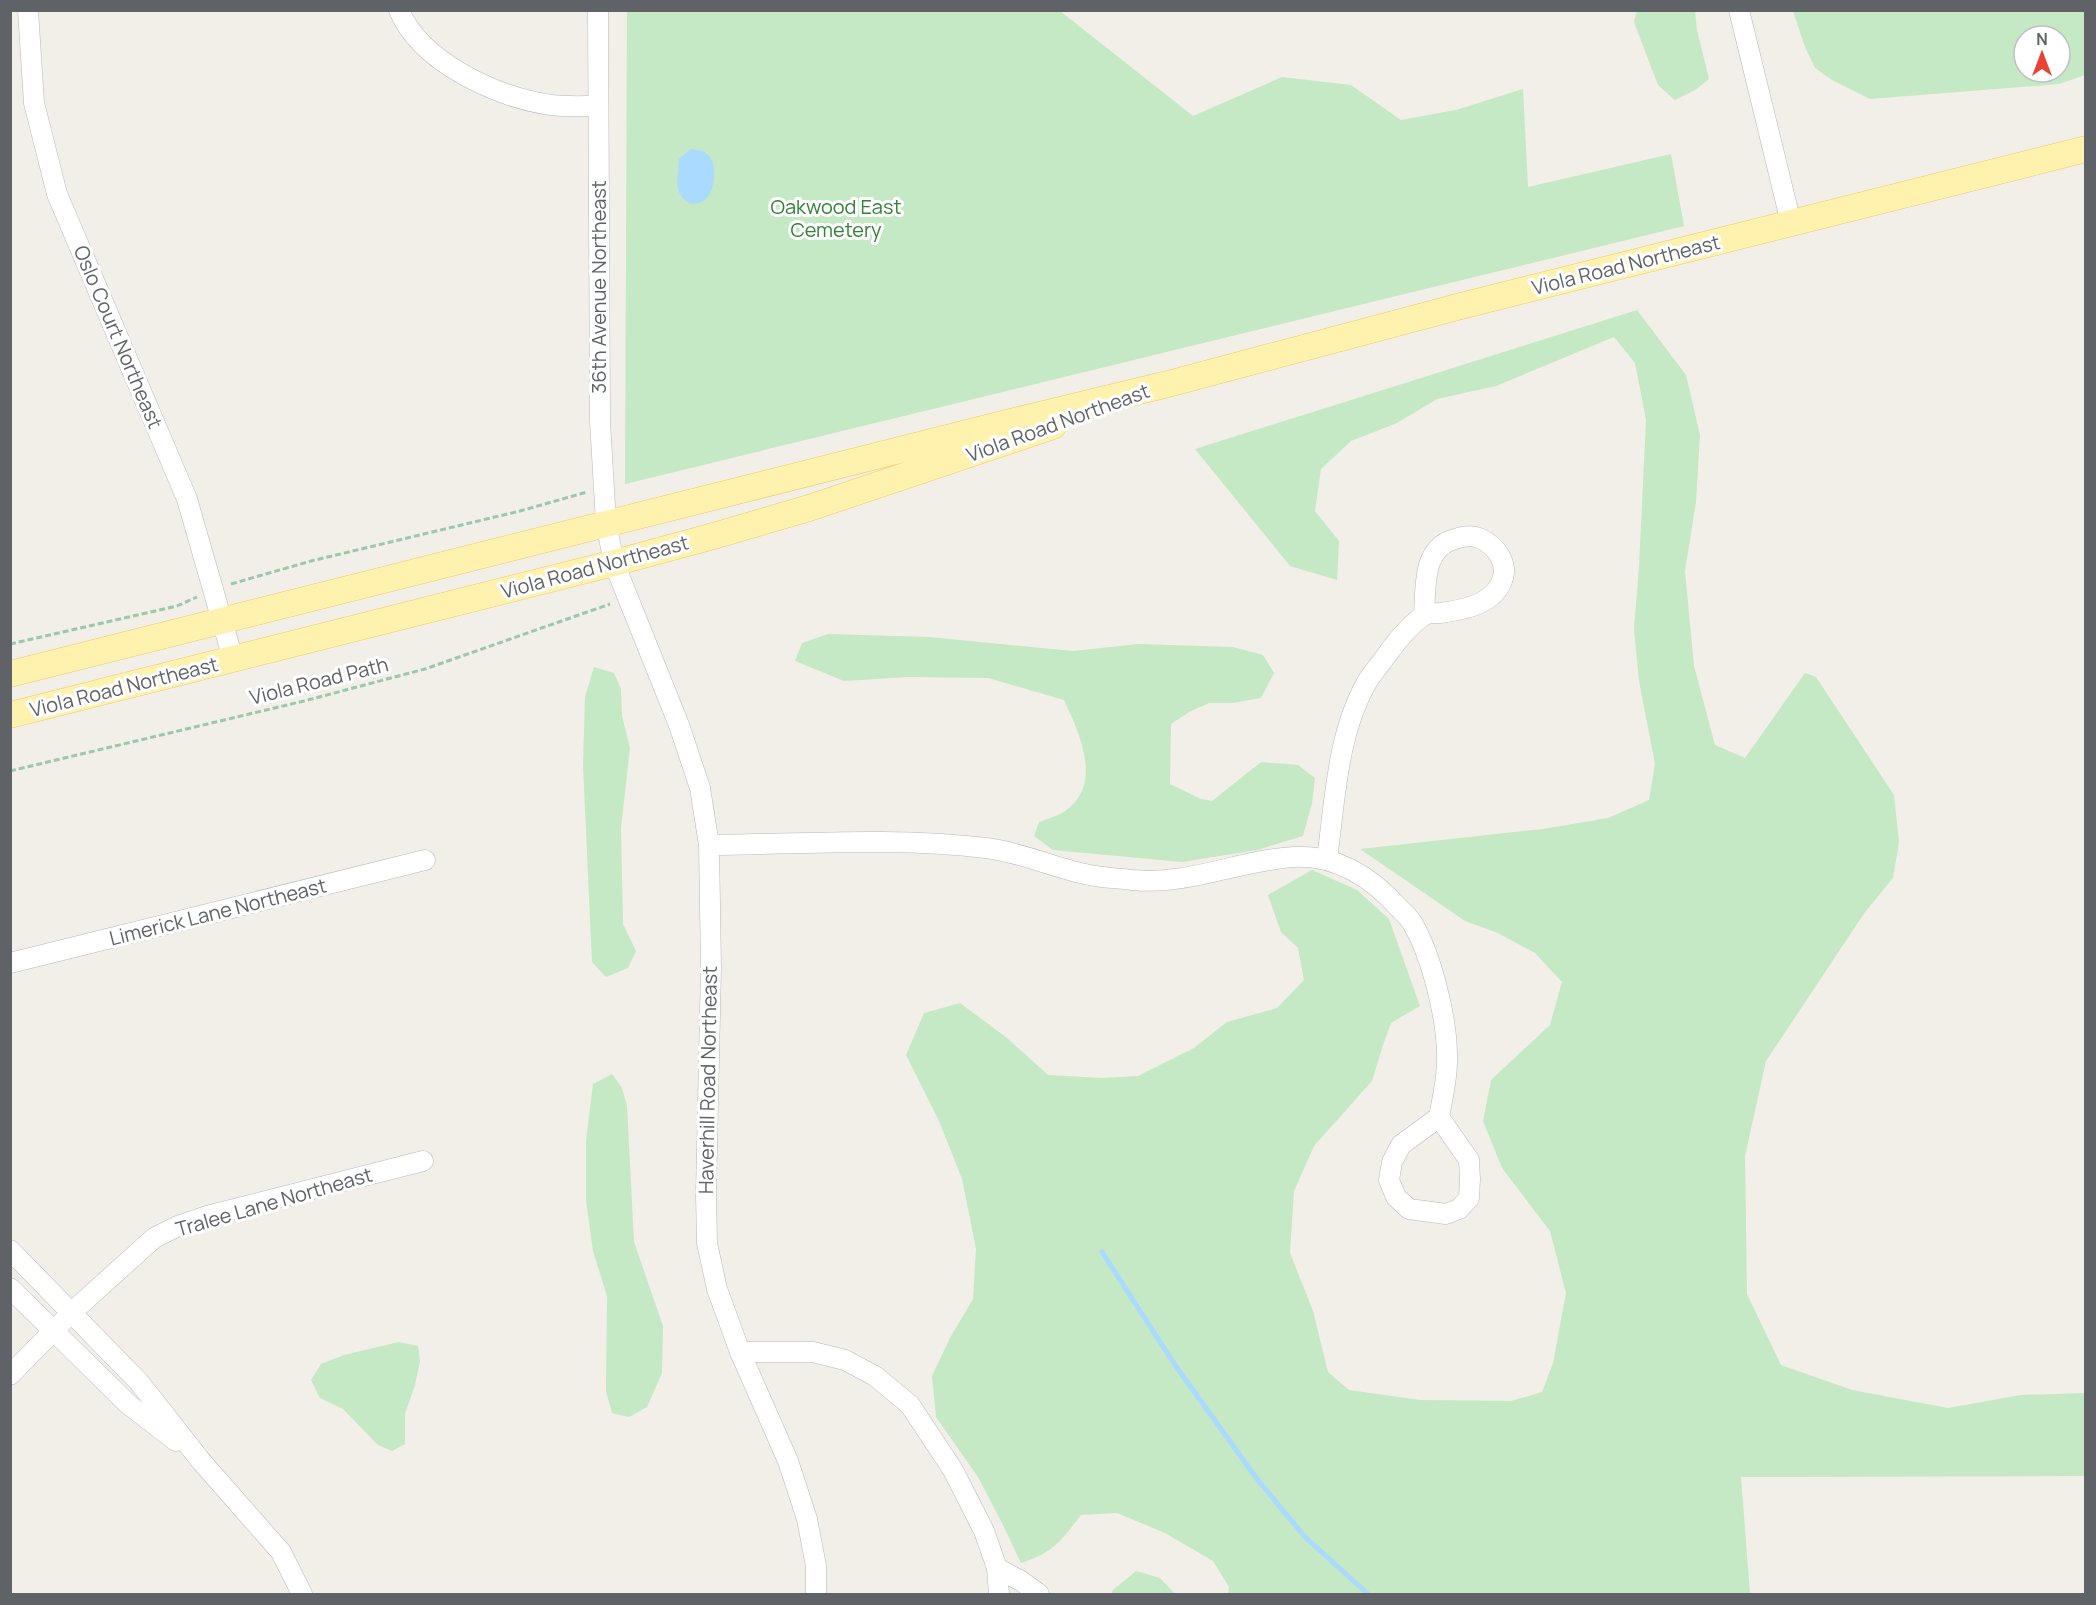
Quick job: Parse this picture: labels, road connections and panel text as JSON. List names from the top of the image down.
{
  "streets": {
    "main road": ["Viola Road Northeast"],
    "street": [
      "36th Avenue Northeast",
      "Oslo Court Northeast",
      "Limerick Lane Northeast",
      "Haverhill Road Northeast",
      "Tralee Lane Northeast"
    ],
    "path": ["Viola Road Path"]
  },
  "crossings": [
    ["Viola Road Northeast", "36th Avenue Northeast"],
    ["Viola Road Northeast", "Oslo Court Northeast"],
    ["Viola Road Northeast", "Haverhill Road Northeast"],
    ["36th Avenue Northeast", "Haverhill Road Northeast"],
    ["Viola Road Path", "Haverhill Road Northeast"]
  ],
  "parks": ["Oakwood East Cemetery"],
  "north": "top"
}
